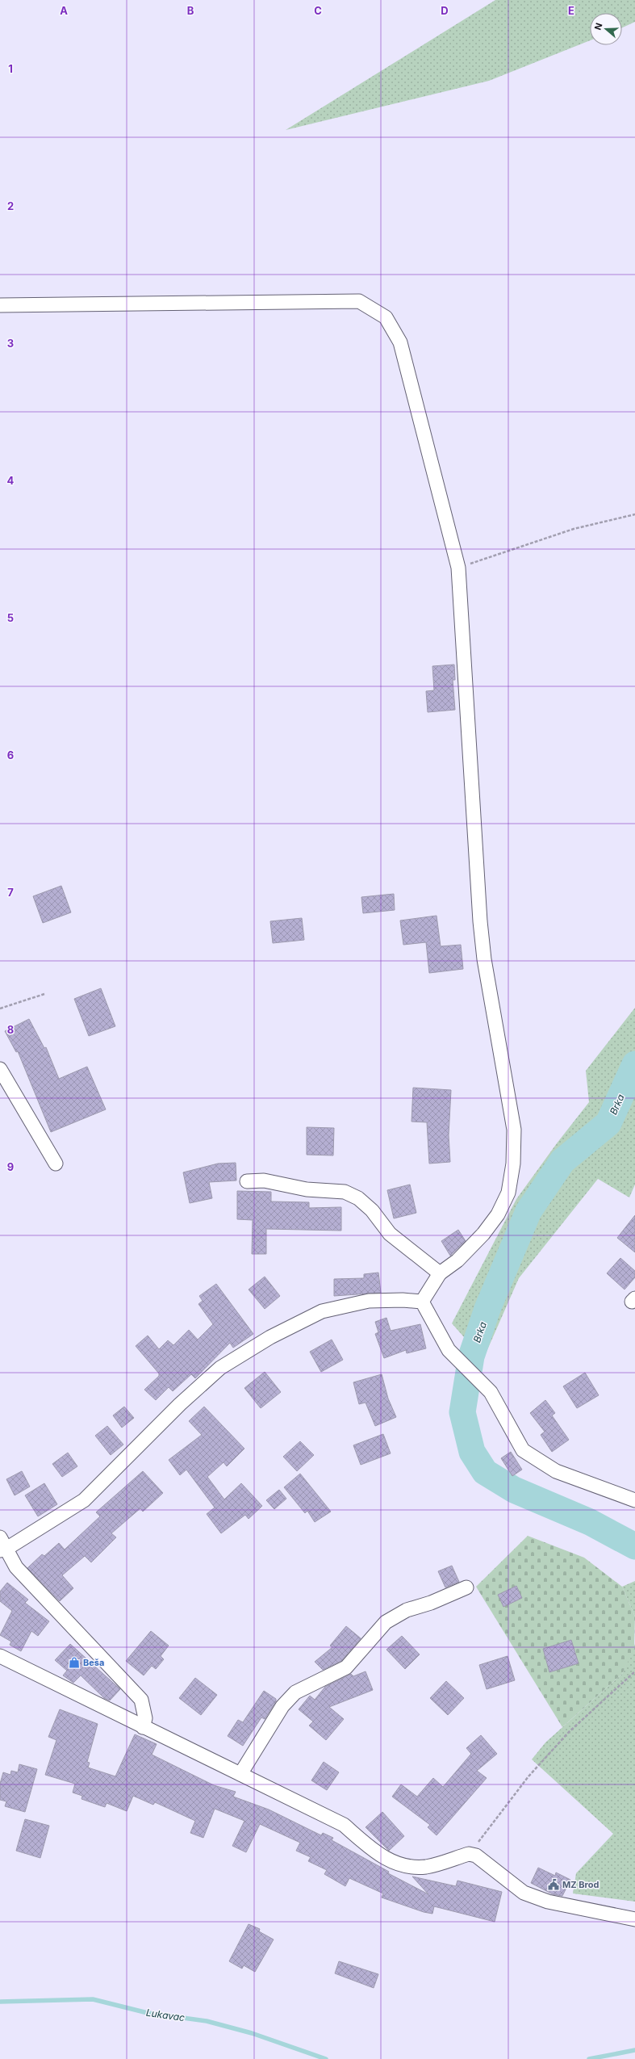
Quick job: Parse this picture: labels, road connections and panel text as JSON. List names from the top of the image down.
{
  "water": ["Brka", "Lukavac"],
  "places": {
    "shop": ["Beša"],
    "public building": ["MZ Brod"]
  },
  "north": "left",
  "grid": {
    "columns": [
      "A",
      "B",
      "C",
      "D",
      "E"
    ],
    "rows": [
      "1",
      "2",
      "3",
      "4",
      "5",
      "6",
      "7",
      "8",
      "9"
    ]
  }
}
